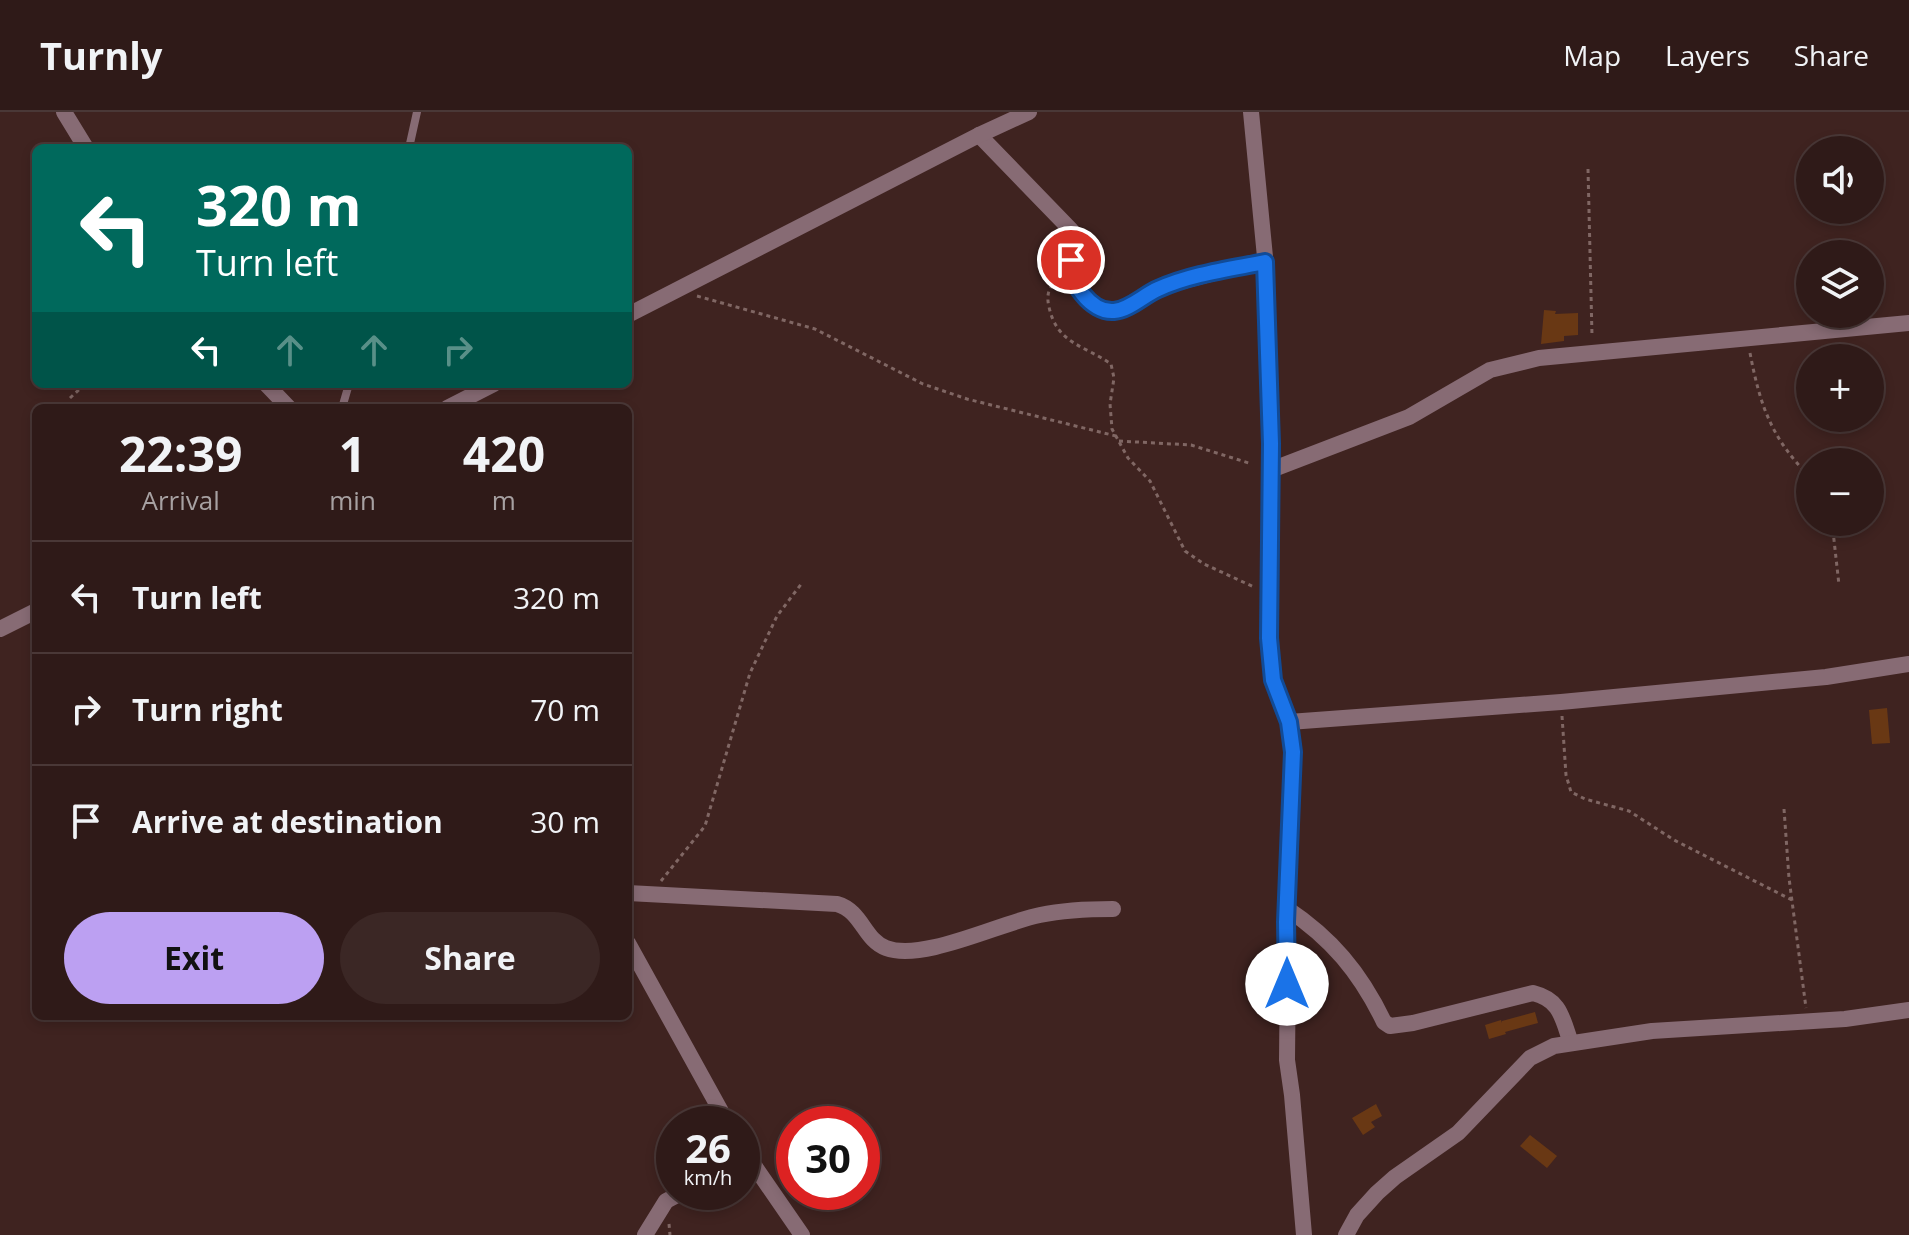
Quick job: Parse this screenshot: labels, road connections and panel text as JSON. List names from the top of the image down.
{
  "page": {
    "header": "Turnly",
    "nav": ["Map", "Layers", "Share"],
    "map_buttons": ["+", "−"],
    "turn": ["320 m", "Turn left"],
    "eta": [
      "22:39",
      "Arrival",
      "1",
      "min",
      "420",
      "m"
    ],
    "list": [
      {
        "name": "Turn left",
        "value": "320 m"
      },
      {
        "name": "Turn right",
        "value": "70 m"
      },
      {
        "name": "Arrive at destination",
        "value": "30 m"
      }
    ],
    "buttons": ["Exit", "Share"],
    "speed": "26 km/h",
    "limit": "30"
  }
}
